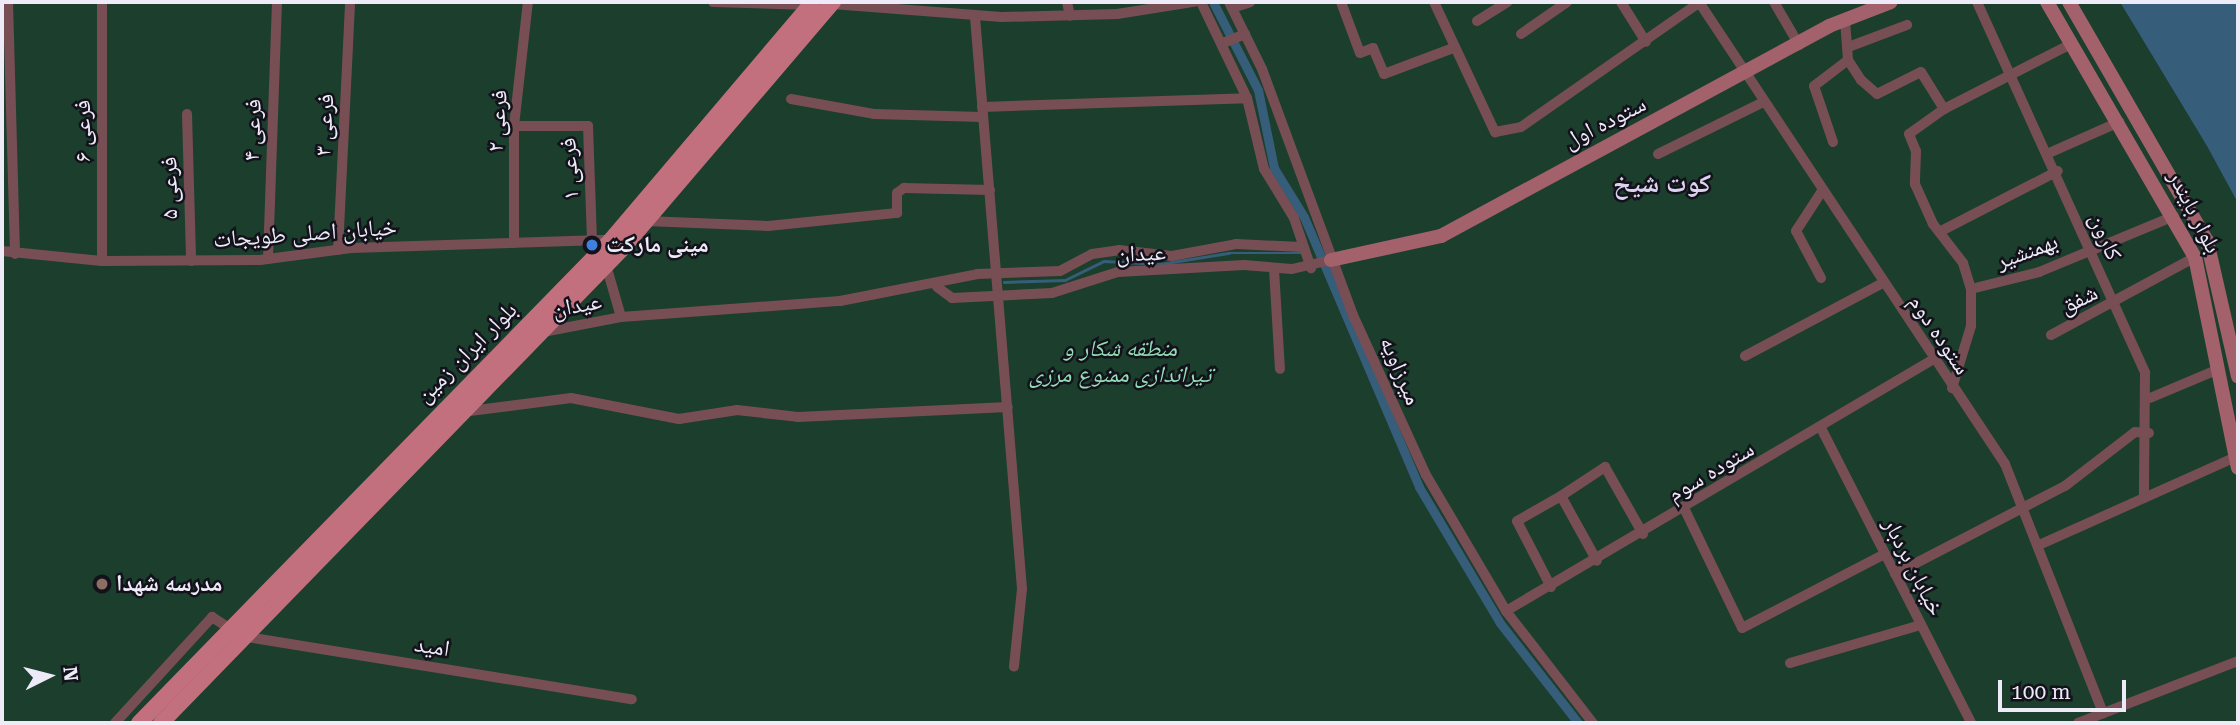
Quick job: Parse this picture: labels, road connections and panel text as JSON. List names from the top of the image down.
{
  "streets": {
    "main road": ["بلوار ایران زمین"],
    "street": [
      "فرعی ۲",
      "ستوده اول",
      "فرعی ۳",
      "فرعی ۴",
      "فرعی ۶",
      "فرعی ۱",
      "فرعی ۵",
      "بلوار بایندر",
      "خیابان اصلی طویجات",
      "کارون",
      "بهمنشیر",
      "عیدان",
      "شفق",
      "ستوده دوم",
      "میرزاویه",
      "ستوده سوم",
      "خیابان بردبار",
      "امید"
    ]
  },
  "crossings": [
    ["فرعی ۲", "فرعی ۱"],
    ["فرعی ۲", "خیابان اصلی طویجات"],
    ["ستوده اول", "ستوده دوم"],
    ["ستوده اول", "میرزاویه"],
    ["فرعی ۳", "خیابان اصلی طویجات"],
    ["فرعی ۴", "خیابان اصلی طویجات"],
    ["فرعی ۶", "خیابان اصلی طویجات"],
    ["فرعی ۱", "خیابان اصلی طویجات"],
    ["فرعی ۵", "خیابان اصلی طویجات"],
    ["بلوار بایندر", "بهمنشیر"],
    ["بلوار بایندر", "شفق"],
    ["خیابان اصلی طویجات", "بلوار ایران زمین"],
    ["کارون", "بهمنشیر"],
    ["کارون", "شفق"],
    ["عیدان", "بلوار ایران زمین"],
    ["ستوده دوم", "ستوده سوم"],
    ["بلوار ایران زمین", "امید"],
    ["میرزاویه", "ستوده سوم"],
    ["ستوده سوم", "خیابان بردبار"]
  ],
  "districts": ["کوت شیخ"],
  "parks": ["منطقه شکار و تیراندازی ممنوع مرزی"],
  "places": ["مینی مارکت", "مدرسه شهدا"],
  "scale_bar": "100 m",
  "north": "right"
}
